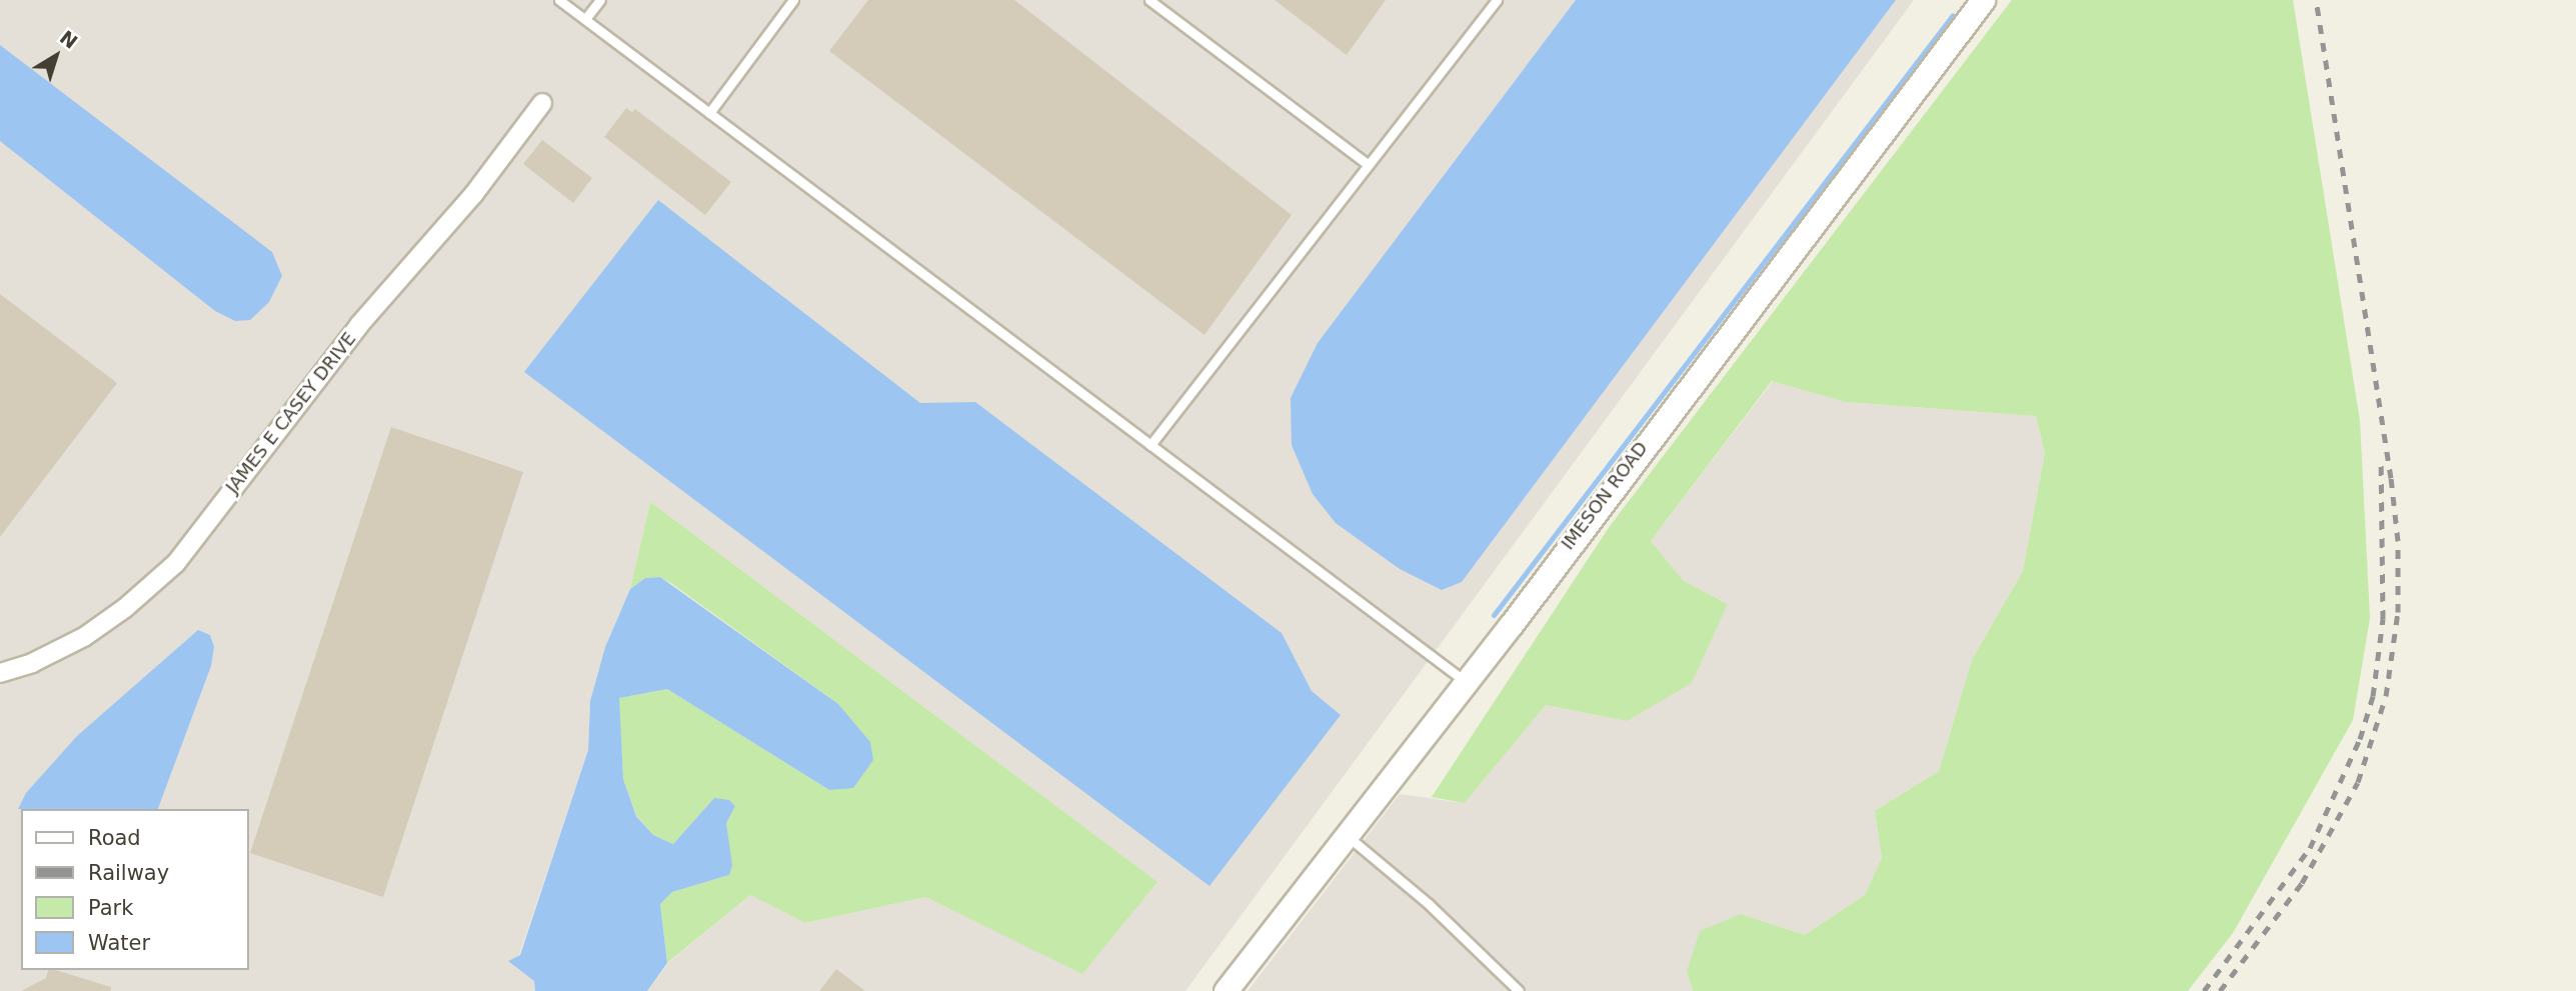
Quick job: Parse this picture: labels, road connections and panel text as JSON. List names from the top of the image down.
{
  "streets": {
    "street": ["JAMES E CASEY DRIVE", "IMESON ROAD"]
  },
  "legend": [
    "Road",
    "Railway",
    "Park",
    "Water"
  ],
  "north": "top right"
}
